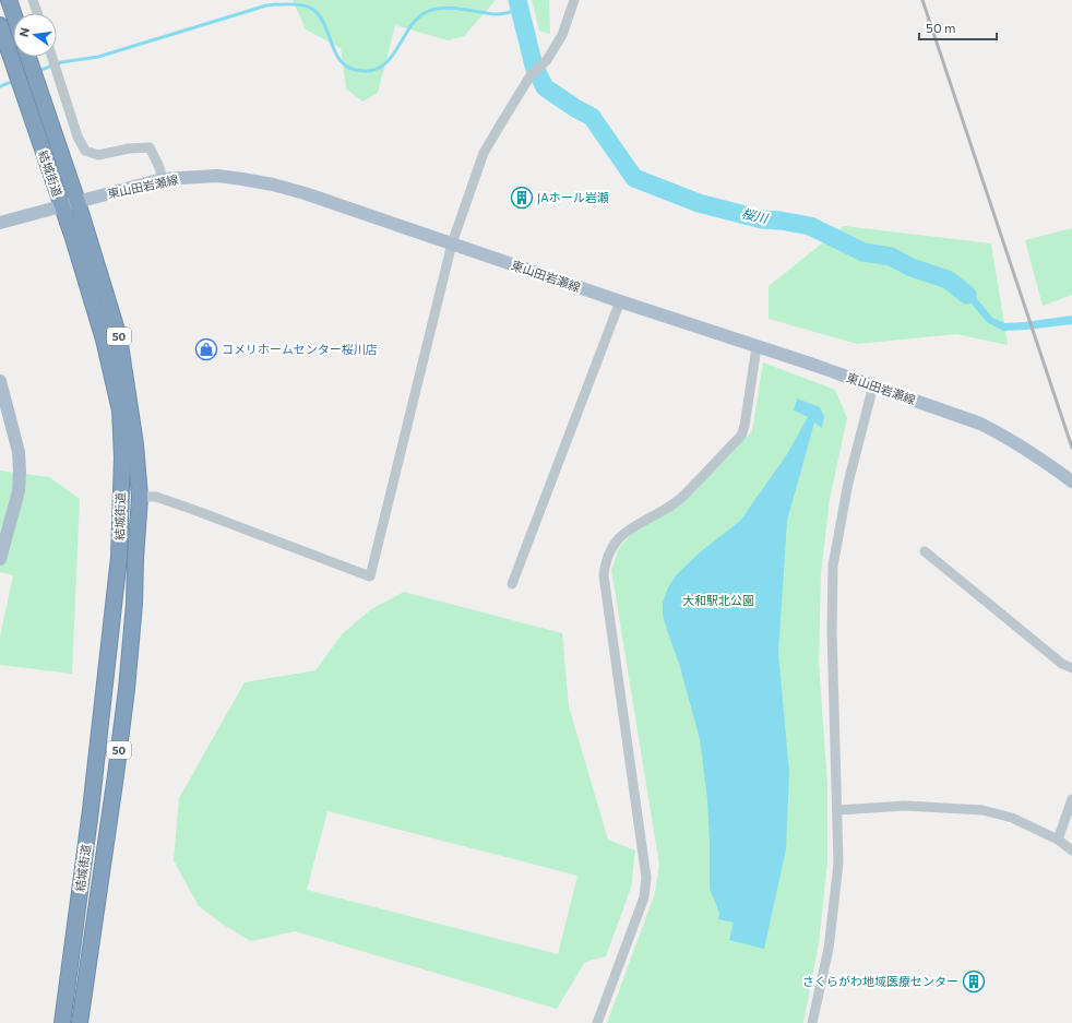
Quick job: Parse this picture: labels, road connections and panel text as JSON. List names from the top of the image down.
{
  "streets": {
    "highway": ["結城街道", "50"],
    "main road": ["東山田岩瀬線"]
  },
  "crossings": [
    ["結城街道", "東山田岩瀬線"]
  ],
  "water": ["桜川"],
  "parks": ["大和駅北公園"],
  "places": {
    "building": ["JAホール岩瀬", "さくらがわ地域医療センター"],
    "shop": ["コメリホームセンター桜川店"]
  },
  "scale_bar": "50 m",
  "north": "left"
}
